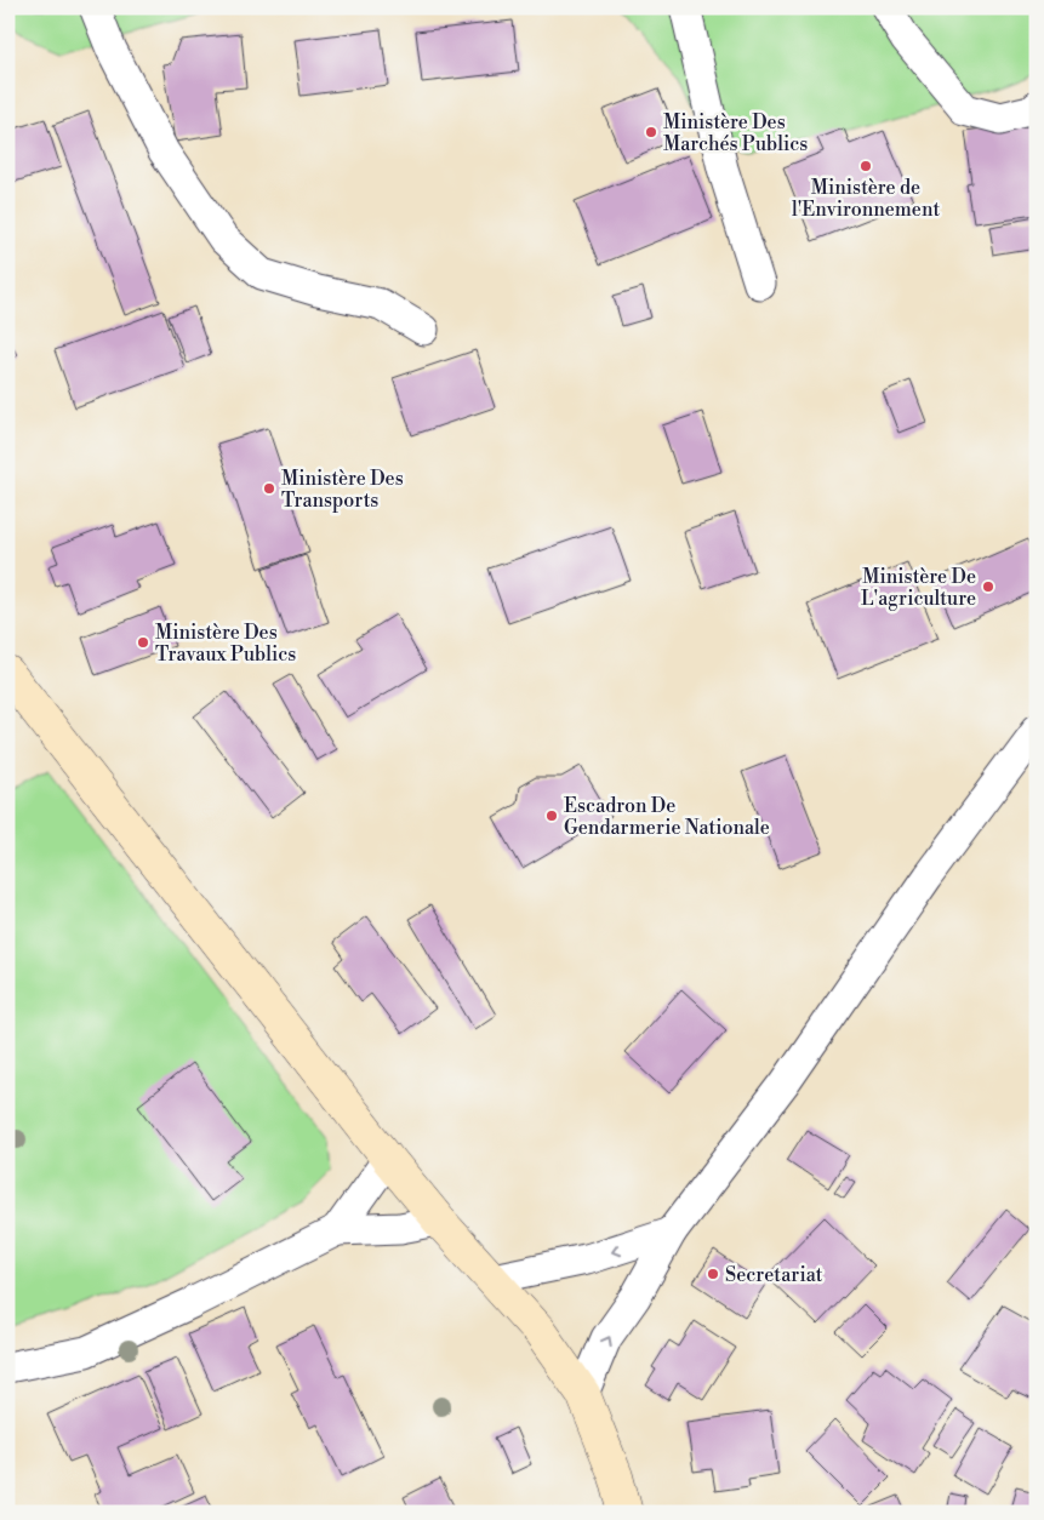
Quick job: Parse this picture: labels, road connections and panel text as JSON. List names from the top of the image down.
{
  "places": [
    "Ministère Des Marchés Publics",
    "Ministère de l'Environnement",
    "Ministère Des Transports",
    "Ministère De L'agriculture",
    "Ministère Des Travaux Publics",
    "Escadron De Gendarmerie Nationale",
    "Secretariat"
  ]
}
